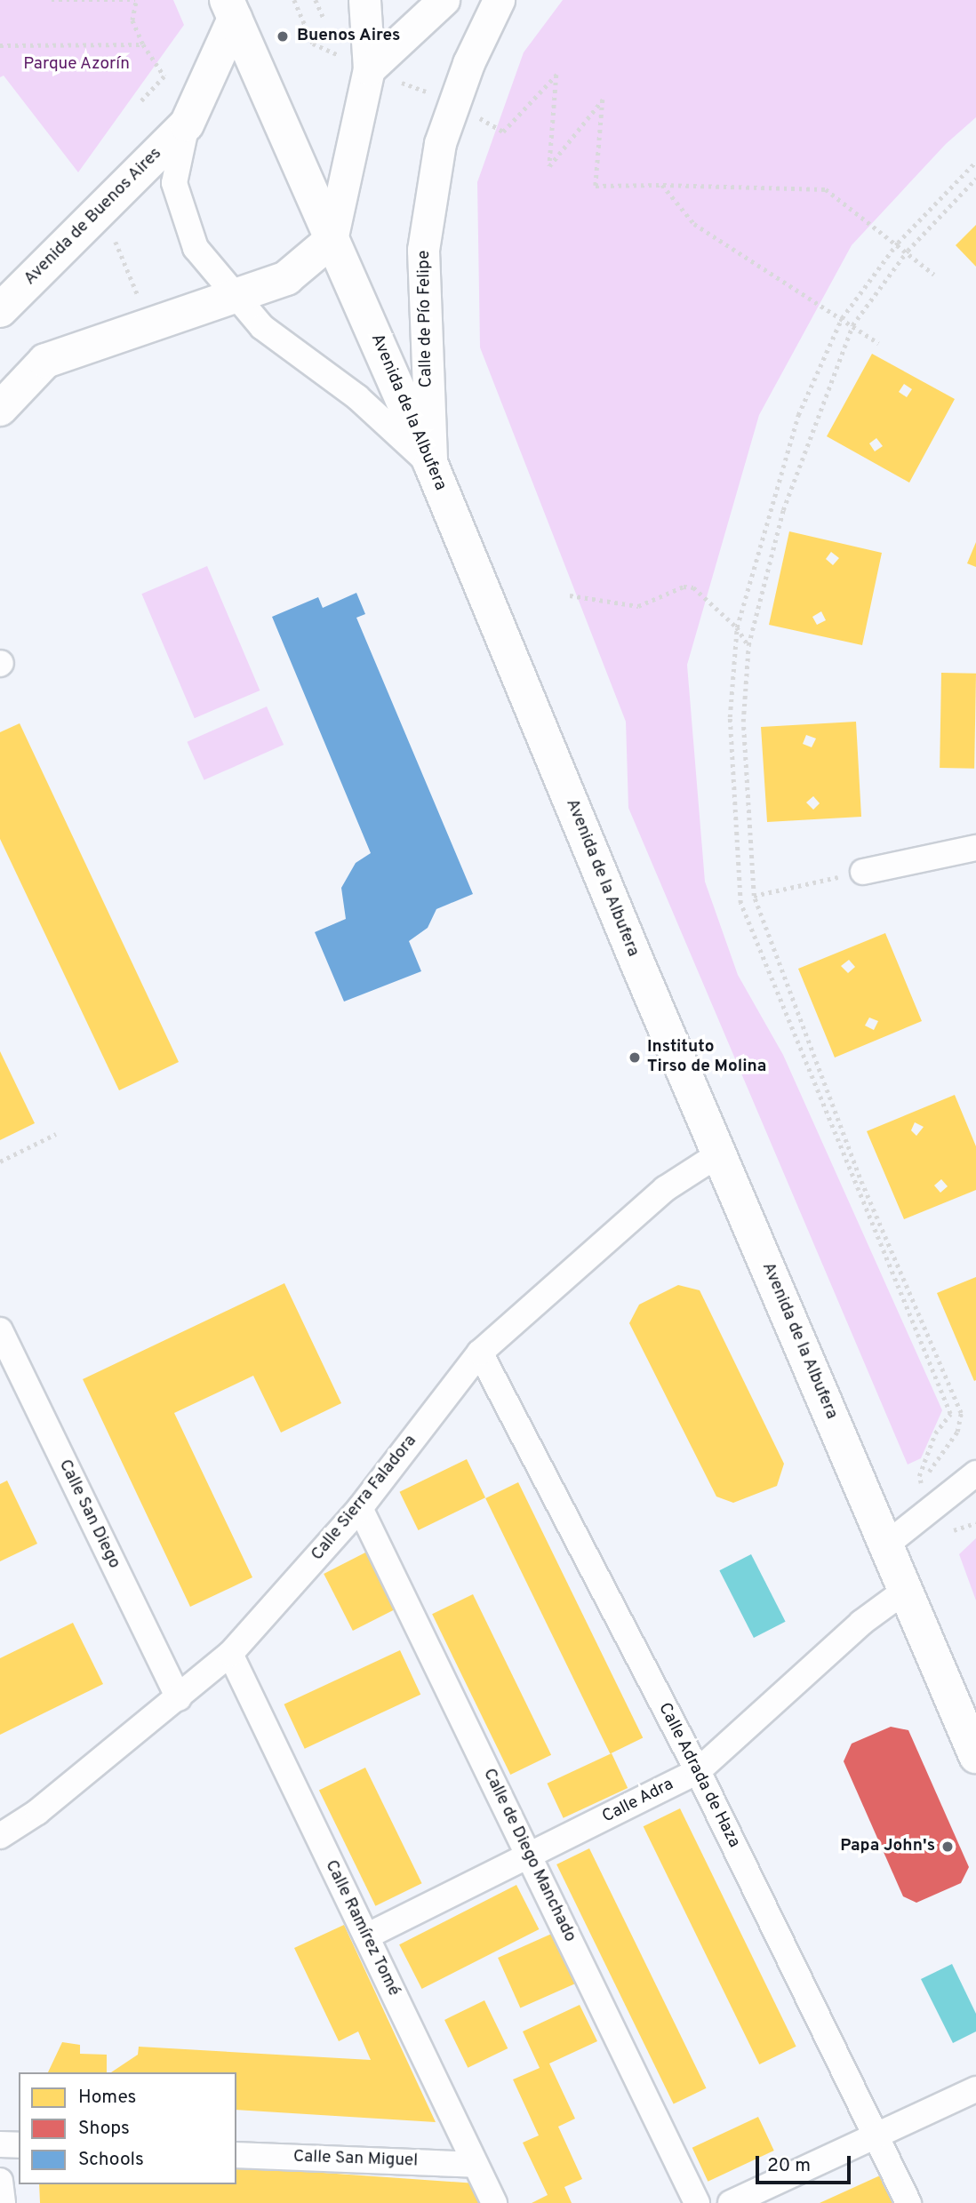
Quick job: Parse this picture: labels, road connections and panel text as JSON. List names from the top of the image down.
{
  "streets": {
    "main road": ["Avenida de Buenos Aires", "Avenida de la Albufera"],
    "street": [
      "Calle de Pío Felipe",
      "Calle Sierra Faladora",
      "Calle San Diego",
      "Calle Adrada de Haza",
      "Calle Adra",
      "Calle de Diego Manchado",
      "Calle Ramírez Tomé",
      "Calle San Miguel"
    ]
  },
  "crossings": [
    ["Avenida de Buenos Aires", "Calle de Pío Felipe"],
    ["Avenida de Buenos Aires", "Avenida de la Albufera"],
    ["Calle de Pío Felipe", "Avenida de la Albufera"],
    ["Avenida de la Albufera", "Calle Sierra Faladora"],
    ["Avenida de la Albufera", "Calle Adra"],
    ["Calle Sierra Faladora", "Calle San Diego"],
    ["Calle Sierra Faladora", "Calle Adrada de Haza"],
    ["Calle Sierra Faladora", "Calle de Diego Manchado"],
    ["Calle Sierra Faladora", "Calle Ramírez Tomé"],
    ["Calle Adrada de Haza", "Calle Adra"],
    ["Calle Adra", "Calle de Diego Manchado"],
    ["Calle Adra", "Calle Ramírez Tomé"],
    ["Calle Ramírez Tomé", "Calle San Miguel"]
  ],
  "parks": ["Parque Azorín"],
  "places": ["Buenos Aires", "Instituto Tirso de Molina", "Papa John's"],
  "legend": ["Homes", "Shops", "Schools"],
  "scale_bar": "20 m"
}
